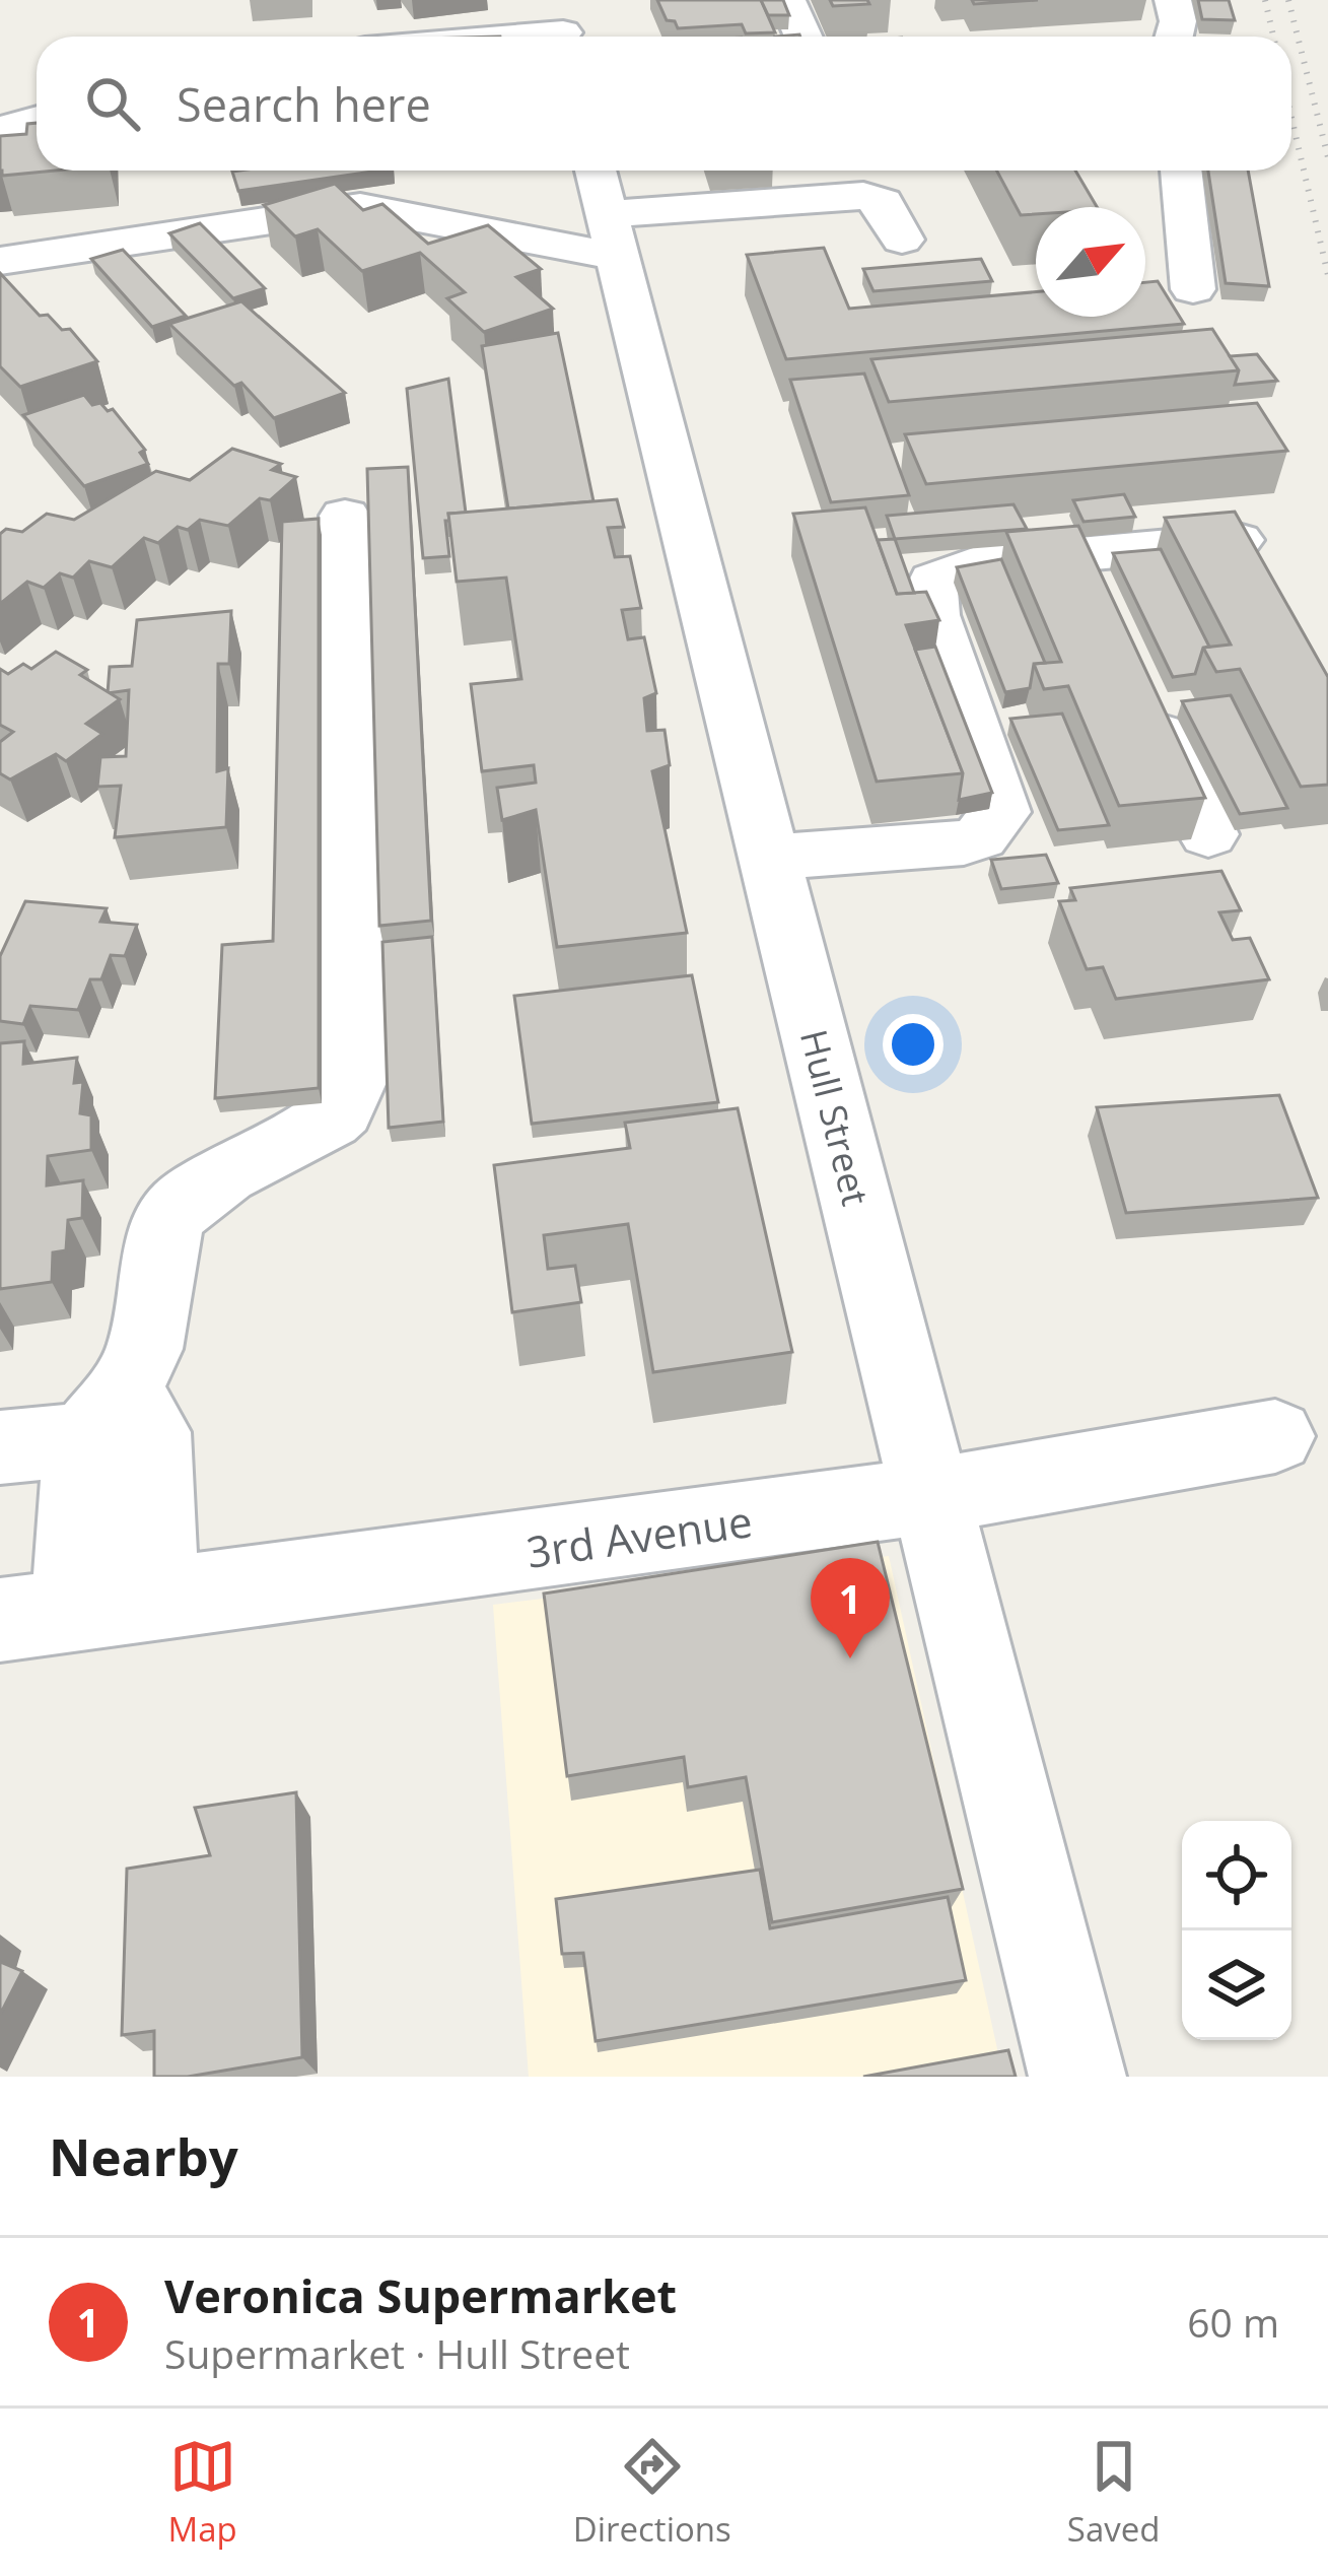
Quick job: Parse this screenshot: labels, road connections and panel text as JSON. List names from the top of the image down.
{
  "streets": {
    "street": ["Hull Street", "3rd Avenue"]
  },
  "crossings": [
    ["Hull Street", "3rd Avenue"]
  ],
  "north": "top right",
  "page": {
    "search": "Search here",
    "pins": "1",
    "heading": "Nearby",
    "list": [
      {
        "mark": "1",
        "name": "Veronica Supermarket",
        "note": "Supermarket · Hull Street",
        "value": "60 m"
      }
    ],
    "nav": ["Map", "Directions", "Saved"]
  }
}
